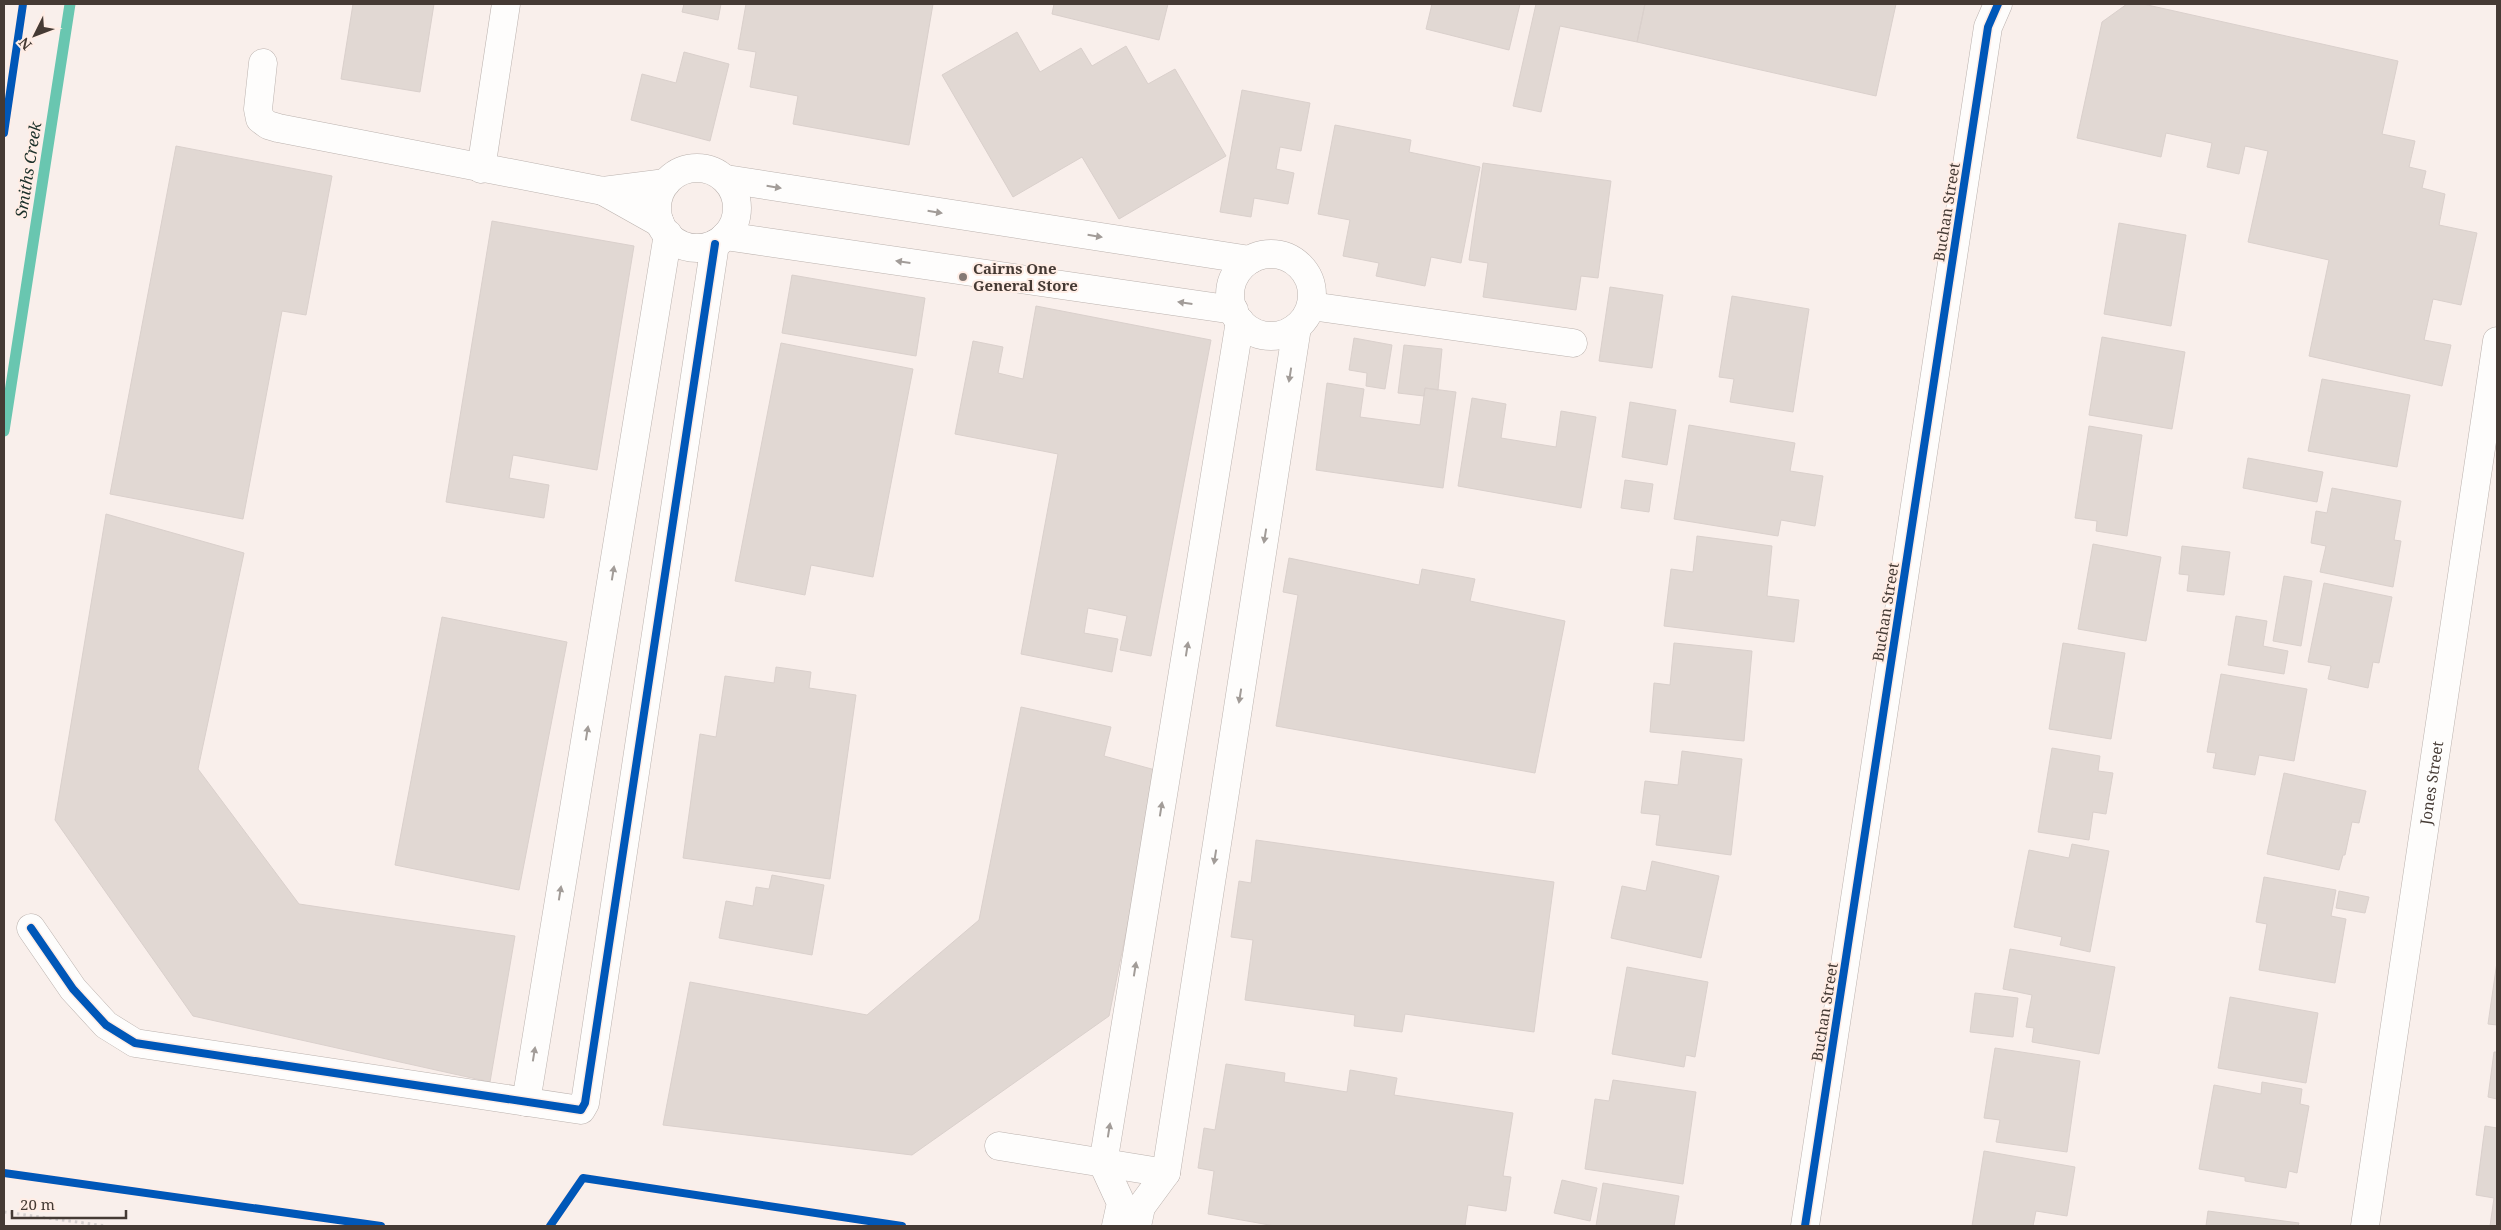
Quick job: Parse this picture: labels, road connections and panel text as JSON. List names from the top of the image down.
{
  "streets": {
    "street": ["Buchan Street", "Jones Street"]
  },
  "water": ["Smiths Creek"],
  "places": ["Cairns One General Store"],
  "scale_bar": "20 m",
  "north": "bottom left"
}
